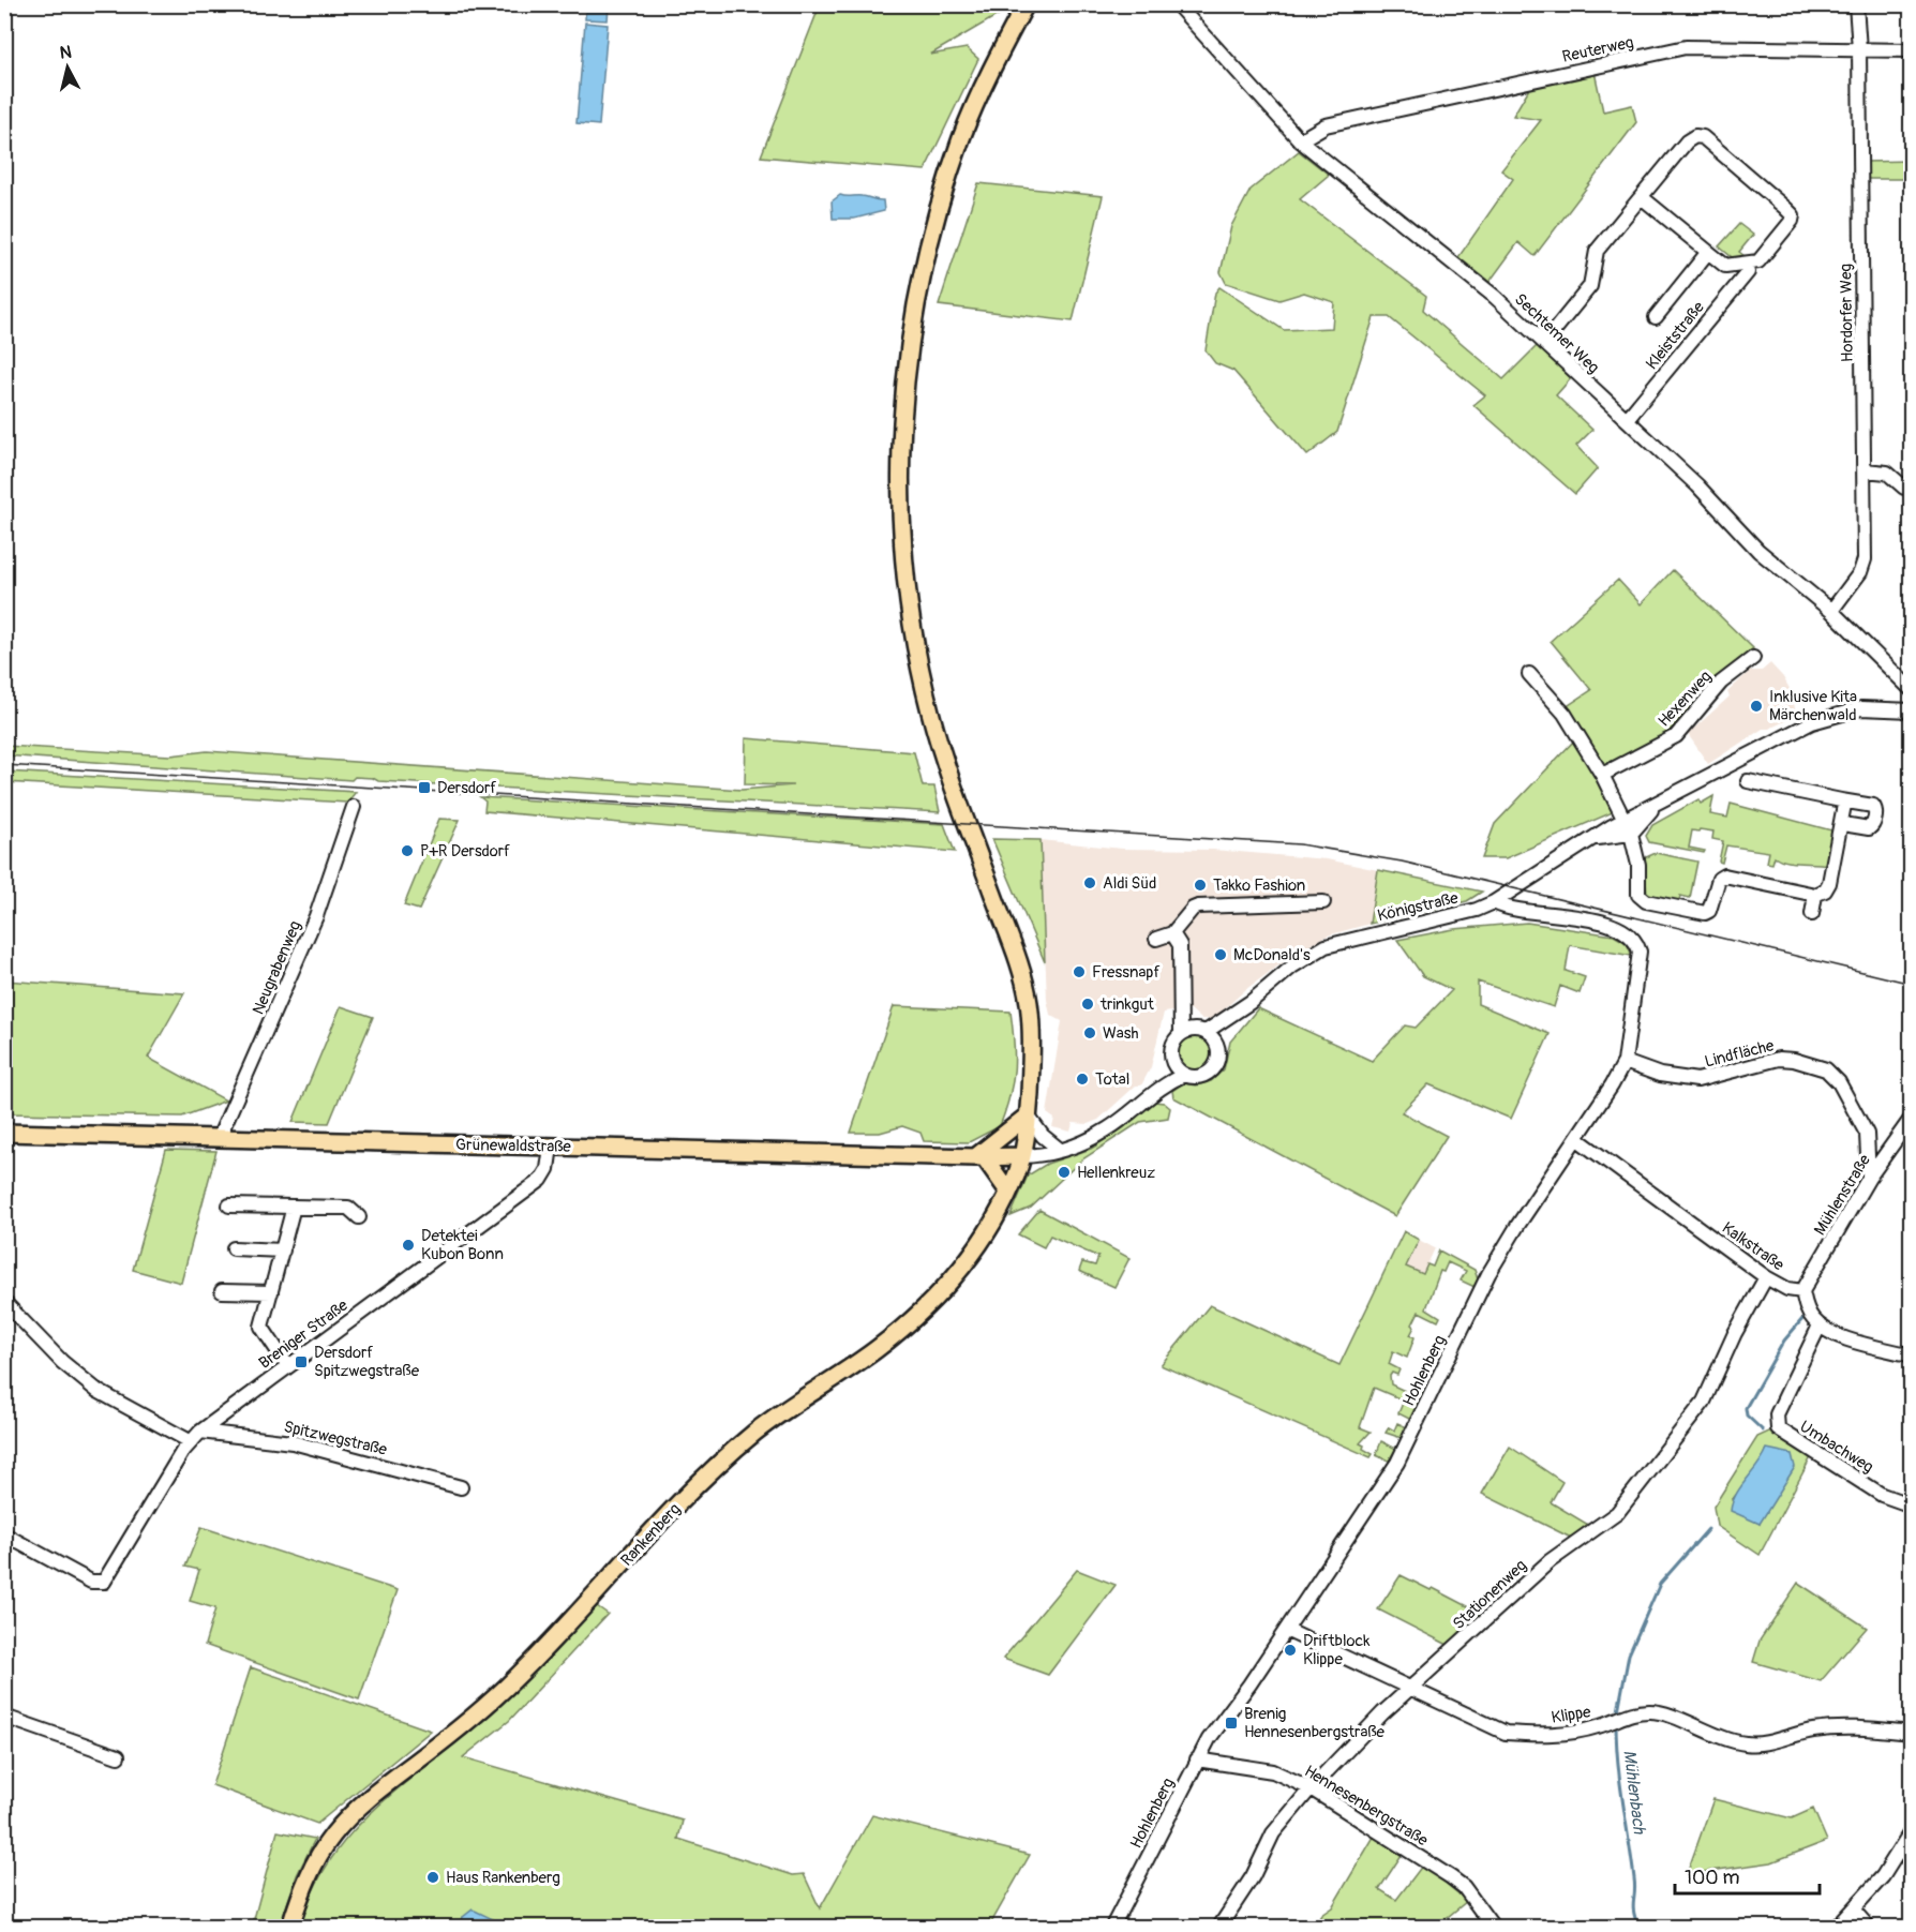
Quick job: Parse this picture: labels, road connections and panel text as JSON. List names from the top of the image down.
{
  "streets": {
    "main road": ["Grünewaldstraße", "Rankenberg"],
    "street": [
      "Reuterweg",
      "Hordorfer Weg",
      "Sechtemer Weg",
      "Kleiststraße",
      "Hexenweg",
      "Königstraße",
      "Neugrabenweg",
      "Lindfläche",
      "Mühlenstraße",
      "Kalkstraße",
      "Breniger Straße",
      "Hohlenberg",
      "Spitzwegstraße",
      "Umbachweg",
      "Stationenweg",
      "Klippe",
      "Hennesenbergstraße"
    ]
  },
  "crossings": [
    ["Reuterweg", "Hordorfer Weg"],
    ["Reuterweg", "Sechtemer Weg"],
    ["Hordorfer Weg", "Sechtemer Weg"],
    ["Sechtemer Weg", "Kleiststraße"],
    ["Königstraße", "Grünewaldstraße"],
    ["Königstraße", "Hohlenberg"],
    ["Königstraße", "Rankenberg"],
    ["Neugrabenweg", "Grünewaldstraße"],
    ["Lindfläche", "Mühlenstraße"],
    ["Lindfläche", "Hohlenberg"],
    ["Grünewaldstraße", "Breniger Straße"],
    ["Grünewaldstraße", "Rankenberg"],
    ["Mühlenstraße", "Kalkstraße"],
    ["Kalkstraße", "Hohlenberg"],
    ["Kalkstraße", "Stationenweg"],
    ["Breniger Straße", "Spitzwegstraße"],
    ["Hohlenberg", "Klippe"],
    ["Hohlenberg", "Hennesenbergstraße"],
    ["Stationenweg", "Klippe"],
    ["Stationenweg", "Hennesenbergstraße"]
  ],
  "water": ["Mühlenbach"],
  "places": {
    "other": [
      "Inklusive Kita Märchenwald",
      "P+R Dersdorf",
      "Aldi Süd",
      "Takko Fashion",
      "McDonald's",
      "Fressnapf",
      "trinkgut",
      "Wash",
      "Total",
      "Hellenkreuz",
      "Detektei Kubon Bonn",
      "Driftblock Klippe",
      "Haus Rankenberg"
    ],
    "transit": ["Dersdorf", "Dersdorf Spitzwegstraße", "Brenig Hennesenbergstraße"]
  },
  "scale_bar": "100 m",
  "north": "top"
}
